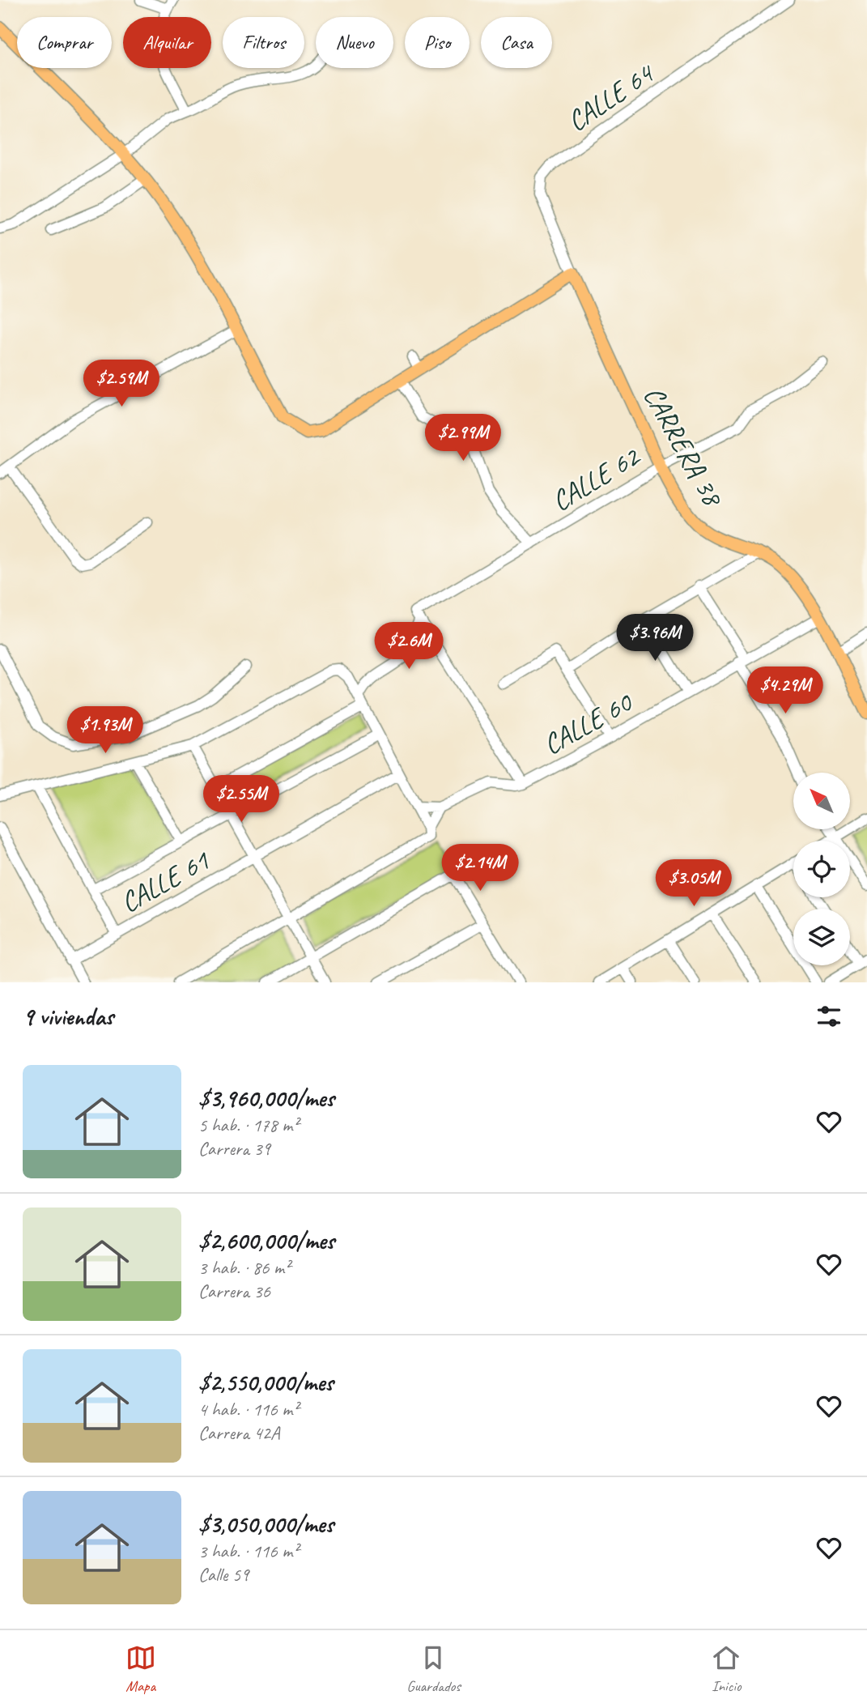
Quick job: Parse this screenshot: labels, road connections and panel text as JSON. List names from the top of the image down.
{
  "streets": {
    "main road": ["CARRERA 38"],
    "street": [
      "CALLE 64",
      "CALLE 62",
      "CALLE 60",
      "CALLE 61"
    ]
  },
  "crossings": [
    ["CALLE 64", "CARRERA 38"],
    ["CARRERA 38", "CALLE 62"],
    ["CARRERA 38", "CALLE 60"]
  ],
  "north": "top left",
  "page": {
    "chip": [
      "Comprar",
      "Alquilar",
      "Filtros",
      "Nuevo",
      "Piso",
      "Casa"
    ],
    "price": [
      "$2.59M",
      "$2.99M",
      "$3.96M",
      "$2.6M",
      "$4.29M",
      "$1.93M",
      "$2.55M",
      "$2.14M",
      "$3.05M"
    ],
    "heading": "9 viviendas",
    "list": [
      {
        "name": "$3,960,000/mes",
        "note": "5 hab. · 178 m² · Carrera 39"
      },
      {
        "name": "$2,600,000/mes",
        "note": "3 hab. · 86 m² · Carrera 36"
      },
      {
        "name": "$2,550,000/mes",
        "note": "4 hab. · 116 m² · Carrera 42A"
      },
      {
        "name": "$3,050,000/mes",
        "note": "3 hab. · 116 m² · Calle 59"
      }
    ],
    "tabs": ["Mapa", "Guardados", "Inicio"]
  }
}
